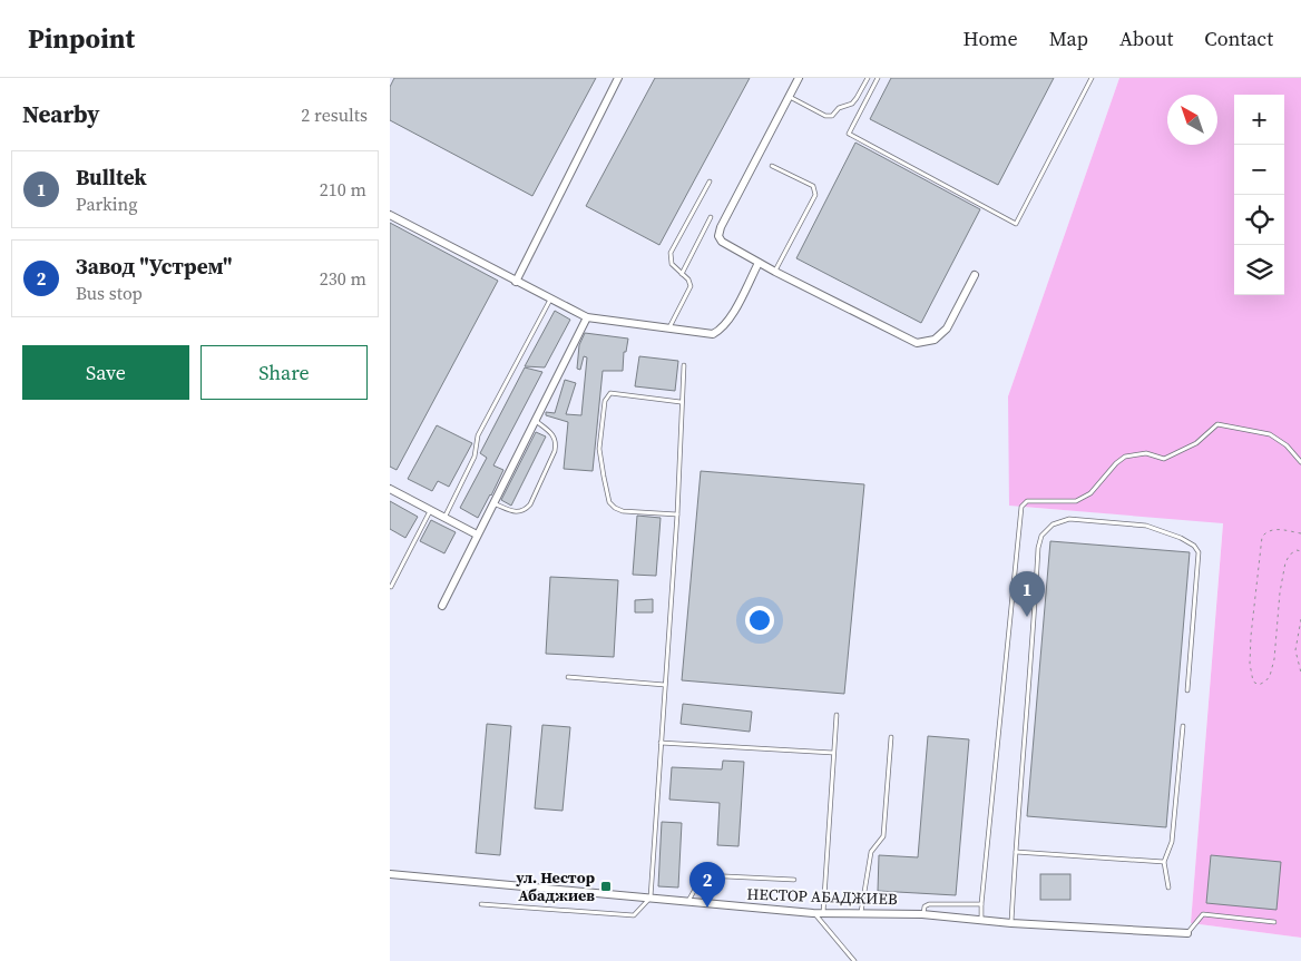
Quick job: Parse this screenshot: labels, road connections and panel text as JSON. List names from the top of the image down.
{
  "streets": {
    "street": ["НЕСТОР АБАДЖИЕВ"]
  },
  "places": {
    "transit": ["ул. Нестор Абаджиев"]
  },
  "north": "top left",
  "page": {
    "header": "Pinpoint",
    "nav": [
      "Home",
      "Map",
      "About",
      "Contact"
    ],
    "heading": ["Nearby", "2 results"],
    "map_buttons": ["+", "−"],
    "list": [
      {
        "mark": "1",
        "name": "Bulltek",
        "note": "Parking",
        "value": "210 m"
      },
      {
        "mark": "2",
        "name": "Завод \"Устрем\"",
        "note": "Bus stop",
        "value": "230 m"
      }
    ],
    "buttons": ["Save", "Share"],
    "pins": ["1", "2"]
  }
}
